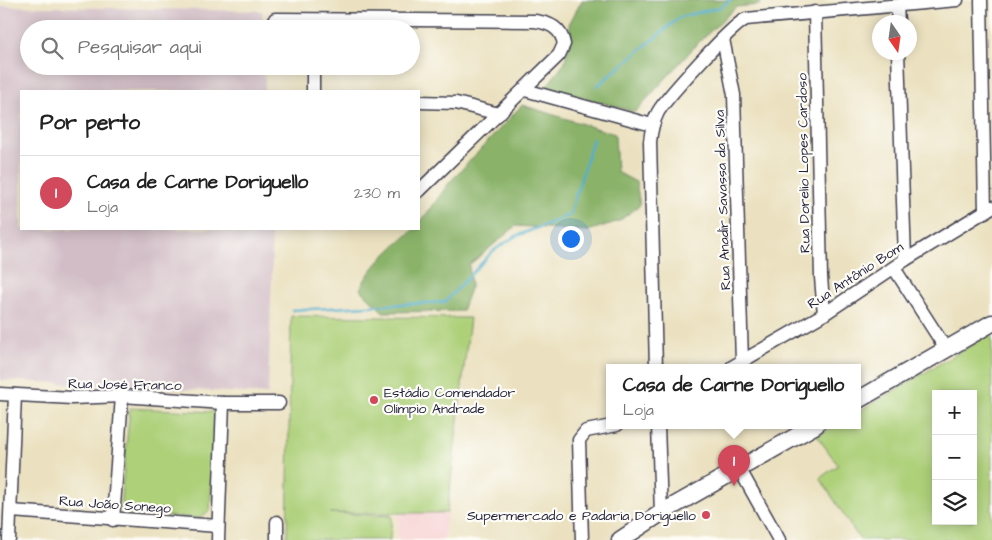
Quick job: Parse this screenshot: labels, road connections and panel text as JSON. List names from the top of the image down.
{
  "streets": {
    "street": [
      "Rua Dorelio Lopes Cardoso",
      "Rua Anadir Savassa da Silva",
      "Rua Antônio Bom",
      "Rua José Franco",
      "Rua João Sonego"
    ]
  },
  "crossings": [
    ["Rua Dorelio Lopes Cardoso", "Rua Antônio Bom"],
    ["Rua Anadir Savassa da Silva", "Rua Antônio Bom"]
  ],
  "places": ["Estádio Comendador Olímpio Andrade", "Supermercado e Padaria Doriguello"],
  "north": "bottom",
  "page": {
    "search": "Pesquisar aqui",
    "heading": "Por perto",
    "list": [
      {
        "mark": "1",
        "name": "Casa de Carne Doriguello",
        "note": "Loja",
        "value": "230 m"
      }
    ],
    "popup": ["Casa de Carne Doriguello", "Loja"],
    "map_buttons": ["+", "−"],
    "pins": "1"
  }
}
